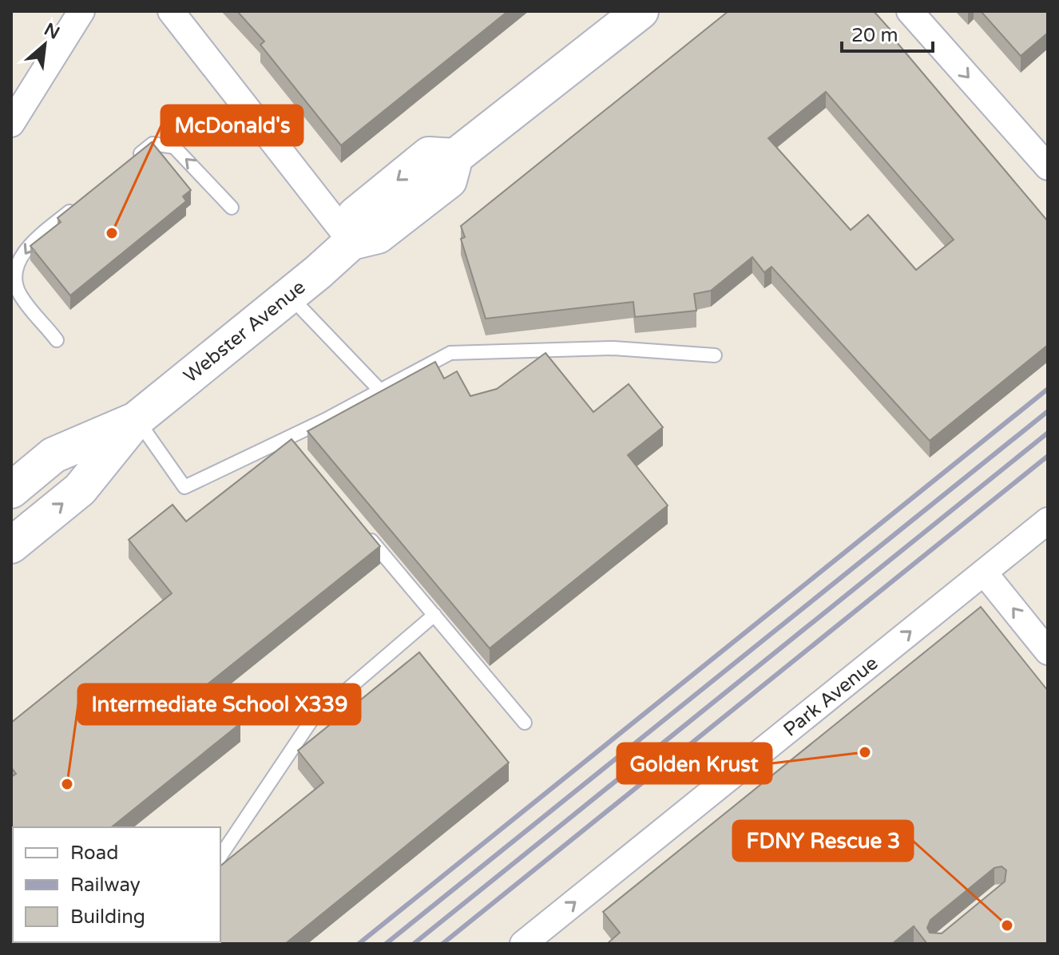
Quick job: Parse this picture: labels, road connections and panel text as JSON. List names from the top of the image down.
{
  "streets": {
    "main road": ["Webster Avenue"],
    "street": ["Park Avenue"]
  },
  "one_way": ["Park Avenue"],
  "places": [
    "McDonald's",
    "Golden Krust",
    "Intermediate School X339",
    "FDNY Rescue 3"
  ],
  "legend": ["Road", "Railway", "Building"],
  "scale_bar": "20 m",
  "north": "top right"
}
